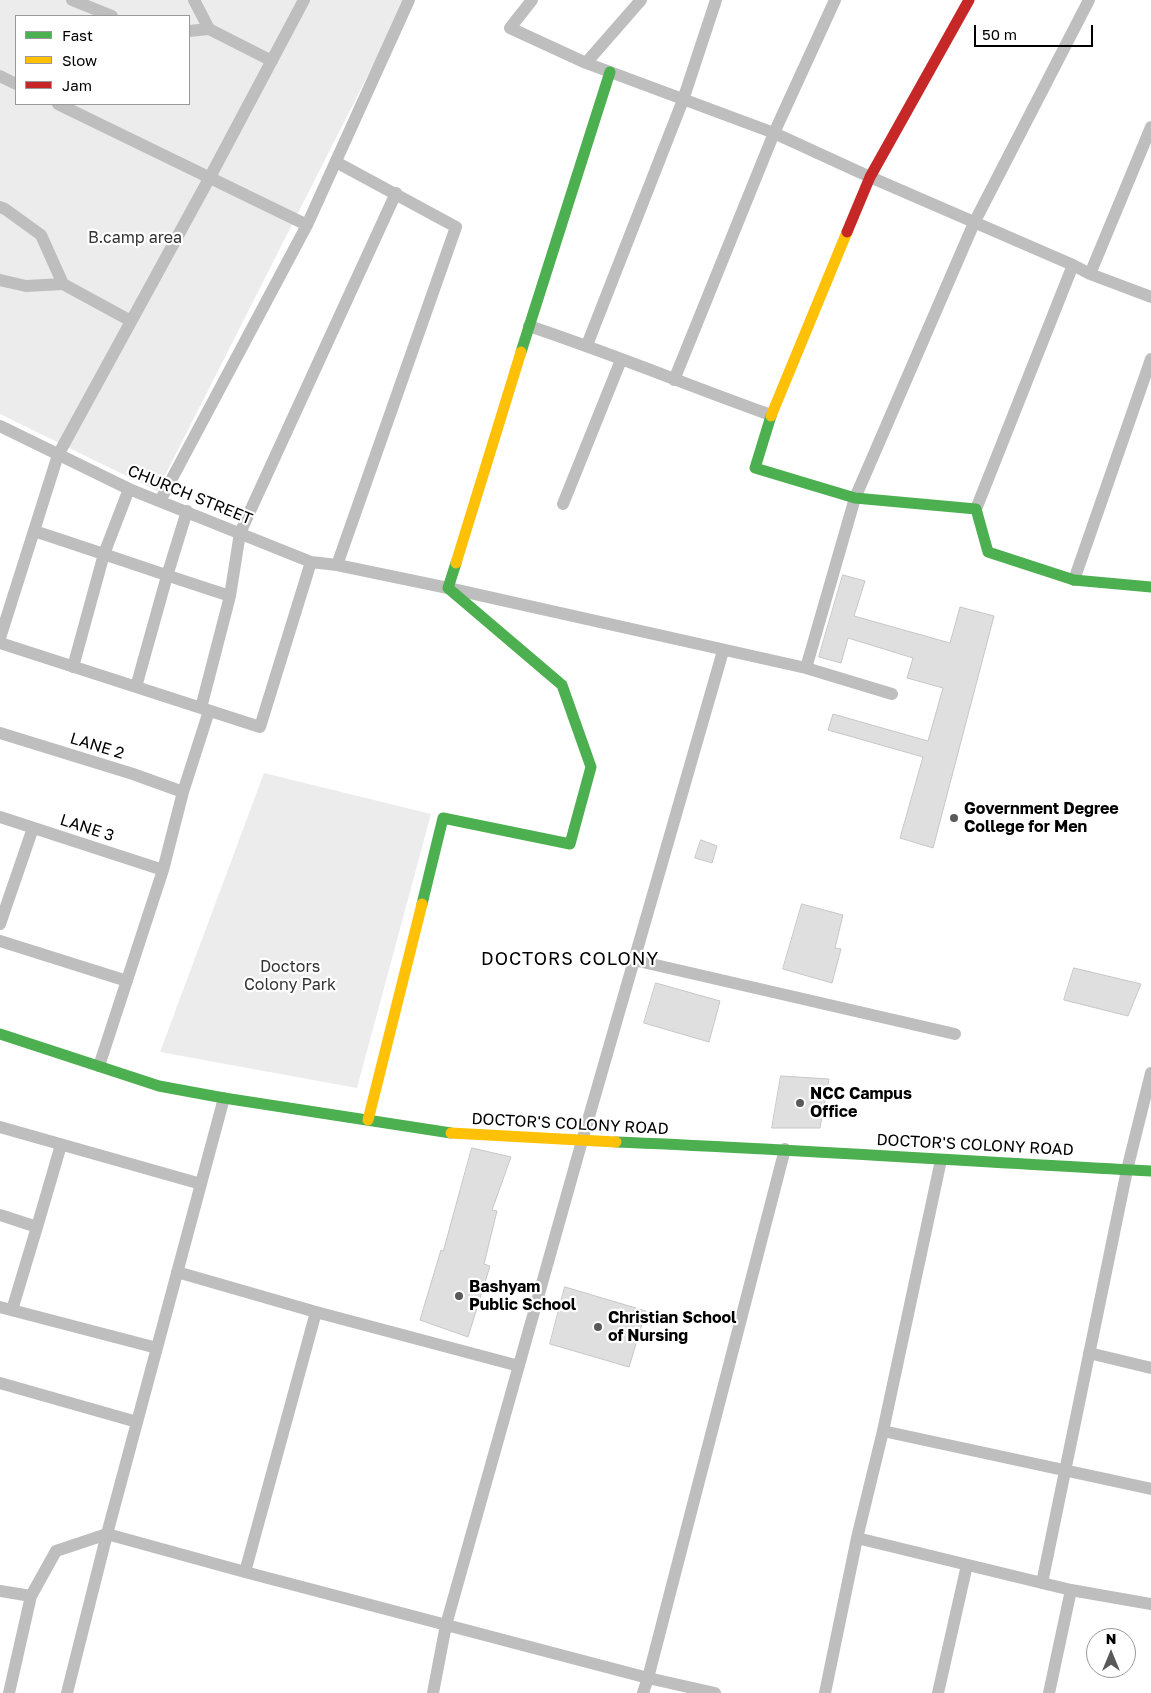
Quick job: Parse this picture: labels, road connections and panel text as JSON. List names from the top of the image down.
{
  "streets": {
    "street": [
      "CHURCH STREET",
      "LANE 2",
      "LANE 3",
      "DOCTOR'S COLONY ROAD"
    ]
  },
  "districts": ["DOCTORS COLONY"],
  "parks": ["B.camp area", "Doctors Colony Park"],
  "places": [
    "Government Degree College for Men",
    "NCC Campus Office",
    "Bashyam Public School",
    "Christian School of Nursing"
  ],
  "legend": ["Fast", "Slow", "Jam"],
  "scale_bar": "50 m",
  "north": "top"
}
